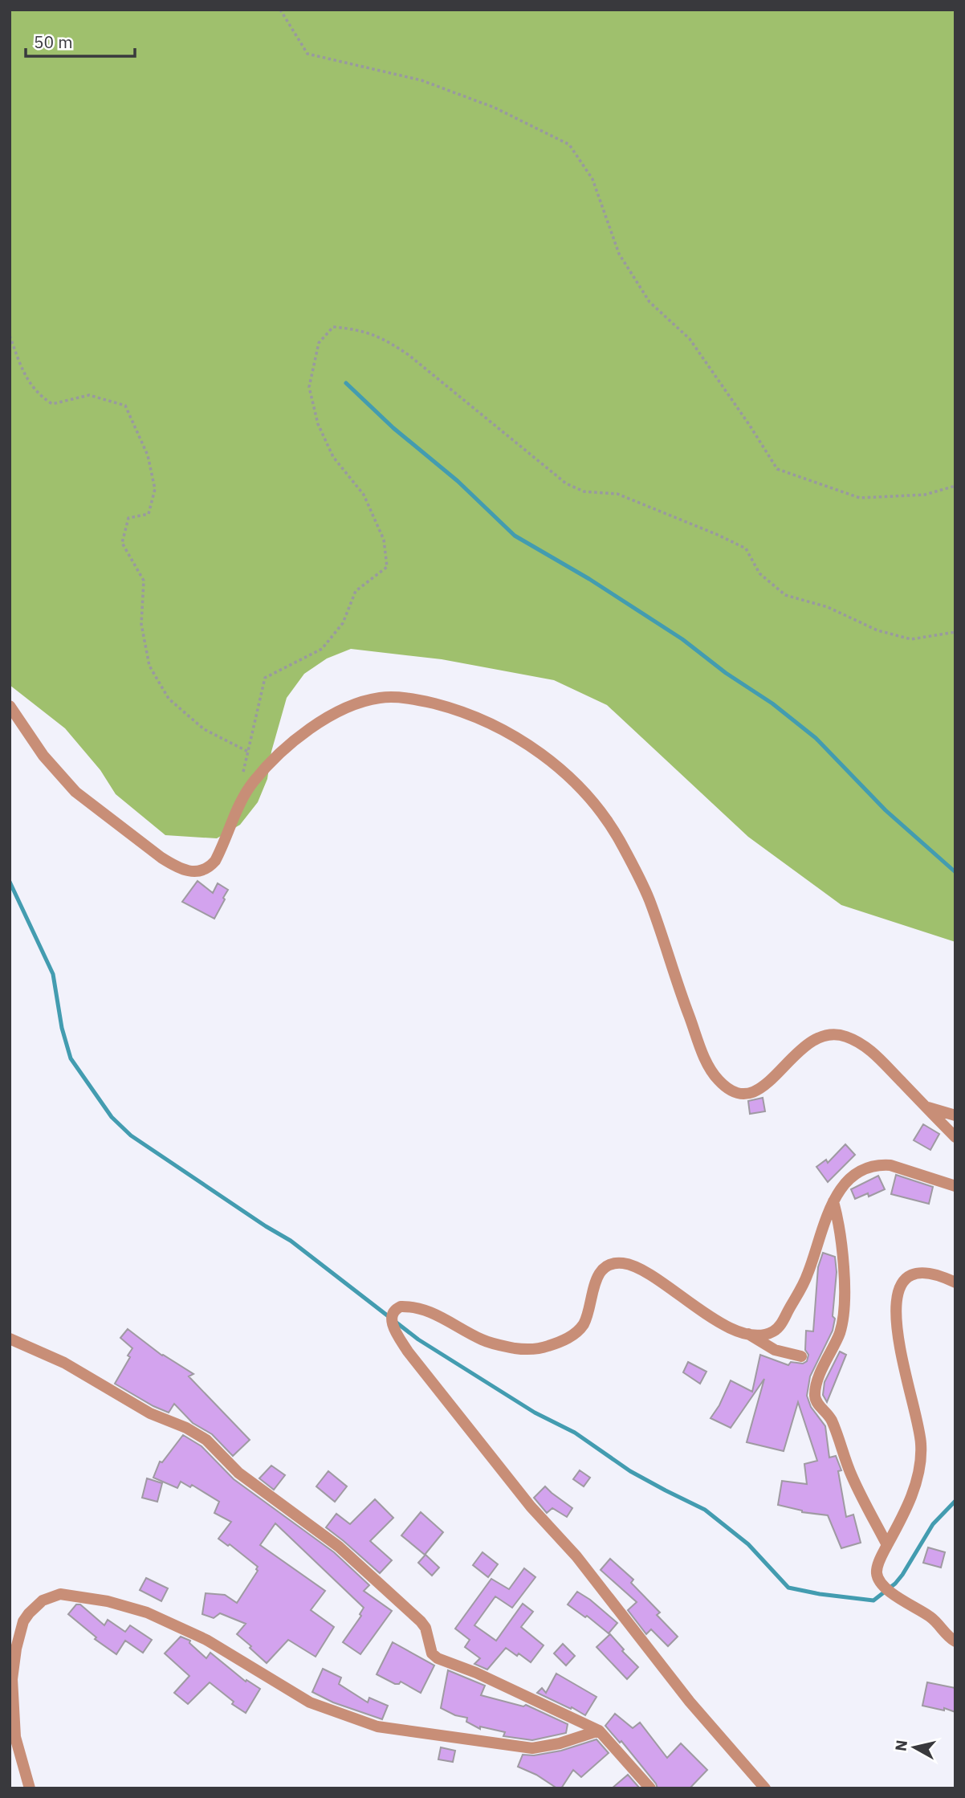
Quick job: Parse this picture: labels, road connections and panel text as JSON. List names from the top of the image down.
{
  "scale_bar": "50 m",
  "north": "left"
}
